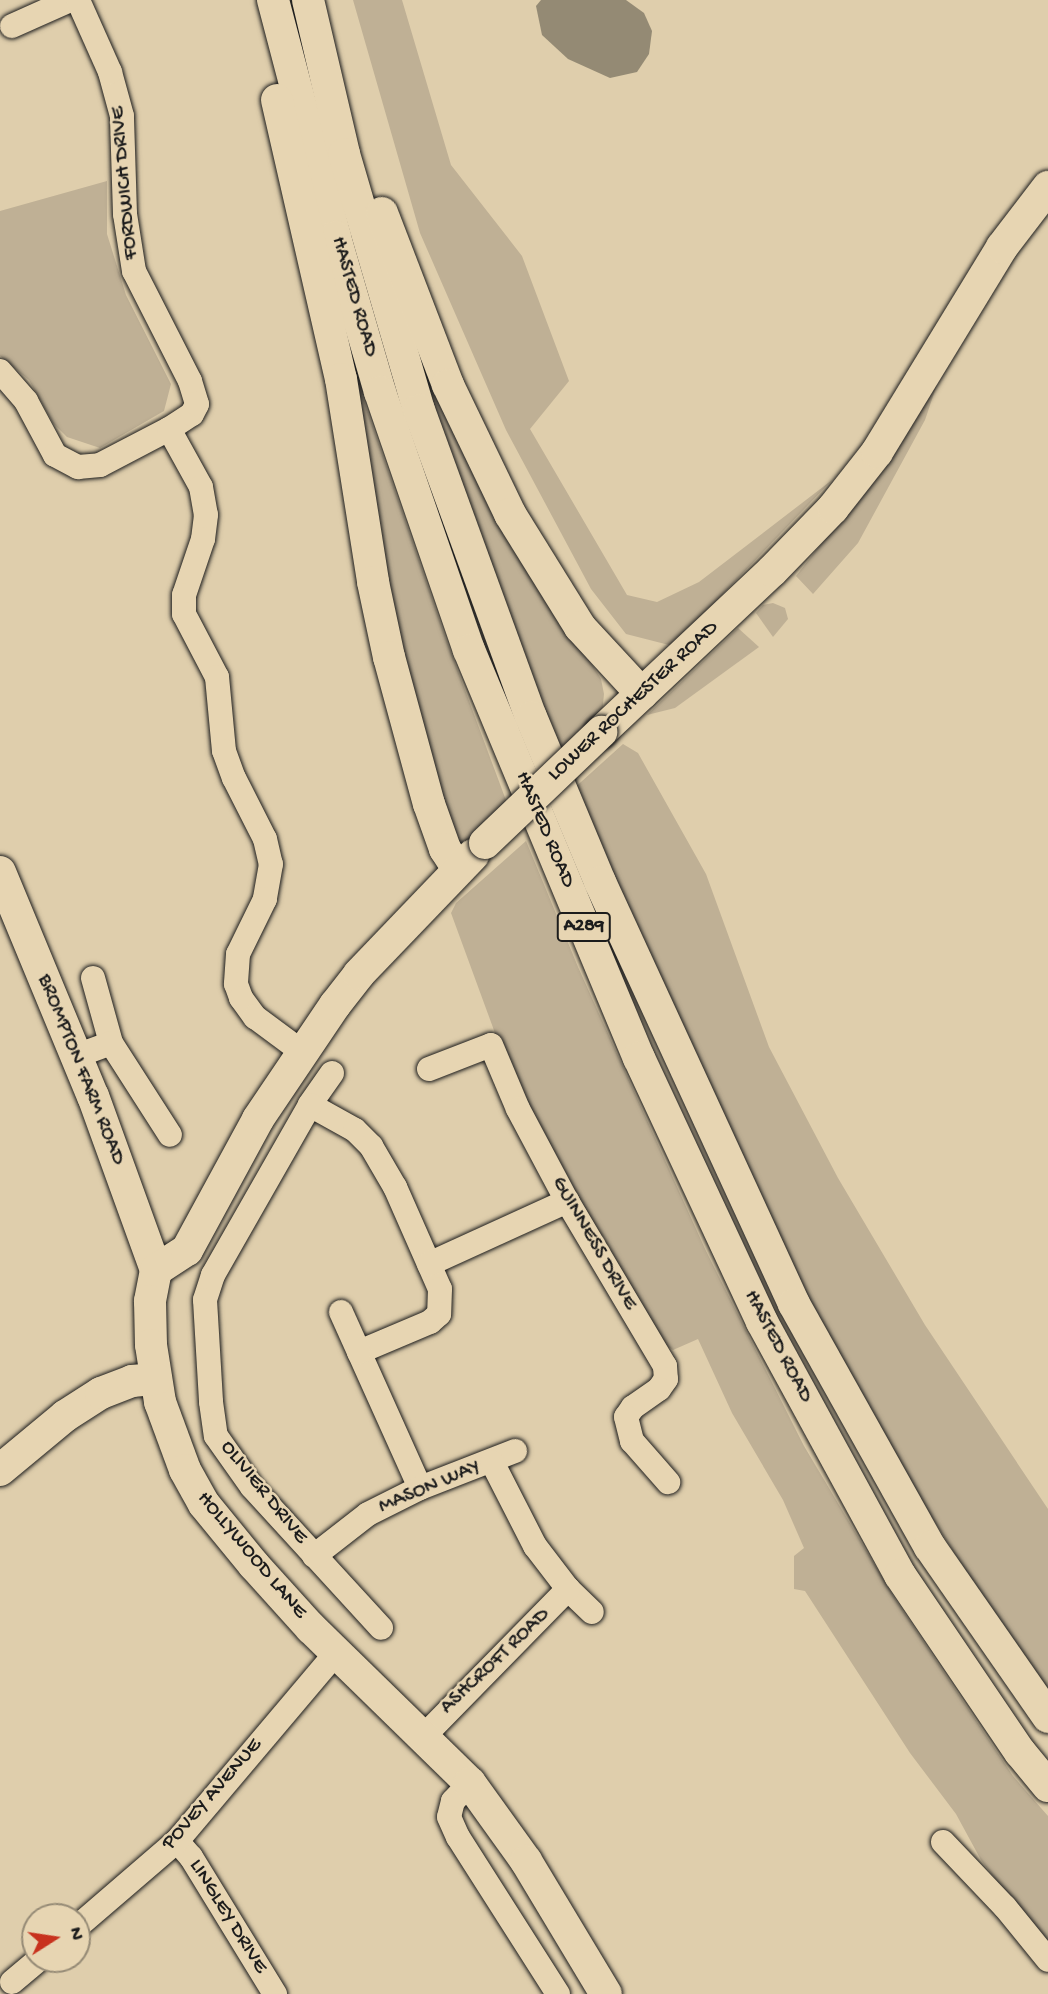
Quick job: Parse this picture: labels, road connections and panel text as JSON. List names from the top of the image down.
{
  "streets": {
    "main road": [
      "HASTED ROAD",
      "LOWER ROCHESTER ROAD",
      "A289",
      "BROMPTON FARM ROAD",
      "HOLLYWOOD LANE"
    ],
    "street": [
      "FORDWICH DRIVE",
      "GUINNESS DRIVE",
      "MASON WAY",
      "OLIVIER DRIVE",
      "ASHCROFT ROAD",
      "POVEY AVENUE",
      "LINGLEY DRIVE"
    ]
  },
  "crossings": [
    ["LOWER ROCHESTER ROAD", "BROMPTON FARM ROAD"],
    ["LOWER ROCHESTER ROAD", "HOLLYWOOD LANE"],
    ["BROMPTON FARM ROAD", "HOLLYWOOD LANE"],
    ["MASON WAY", "OLIVIER DRIVE"],
    ["MASON WAY", "ASHCROFT ROAD"],
    ["HOLLYWOOD LANE", "ASHCROFT ROAD"],
    ["HOLLYWOOD LANE", "POVEY AVENUE"],
    ["POVEY AVENUE", "LINGLEY DRIVE"]
  ],
  "north": "right"
}
